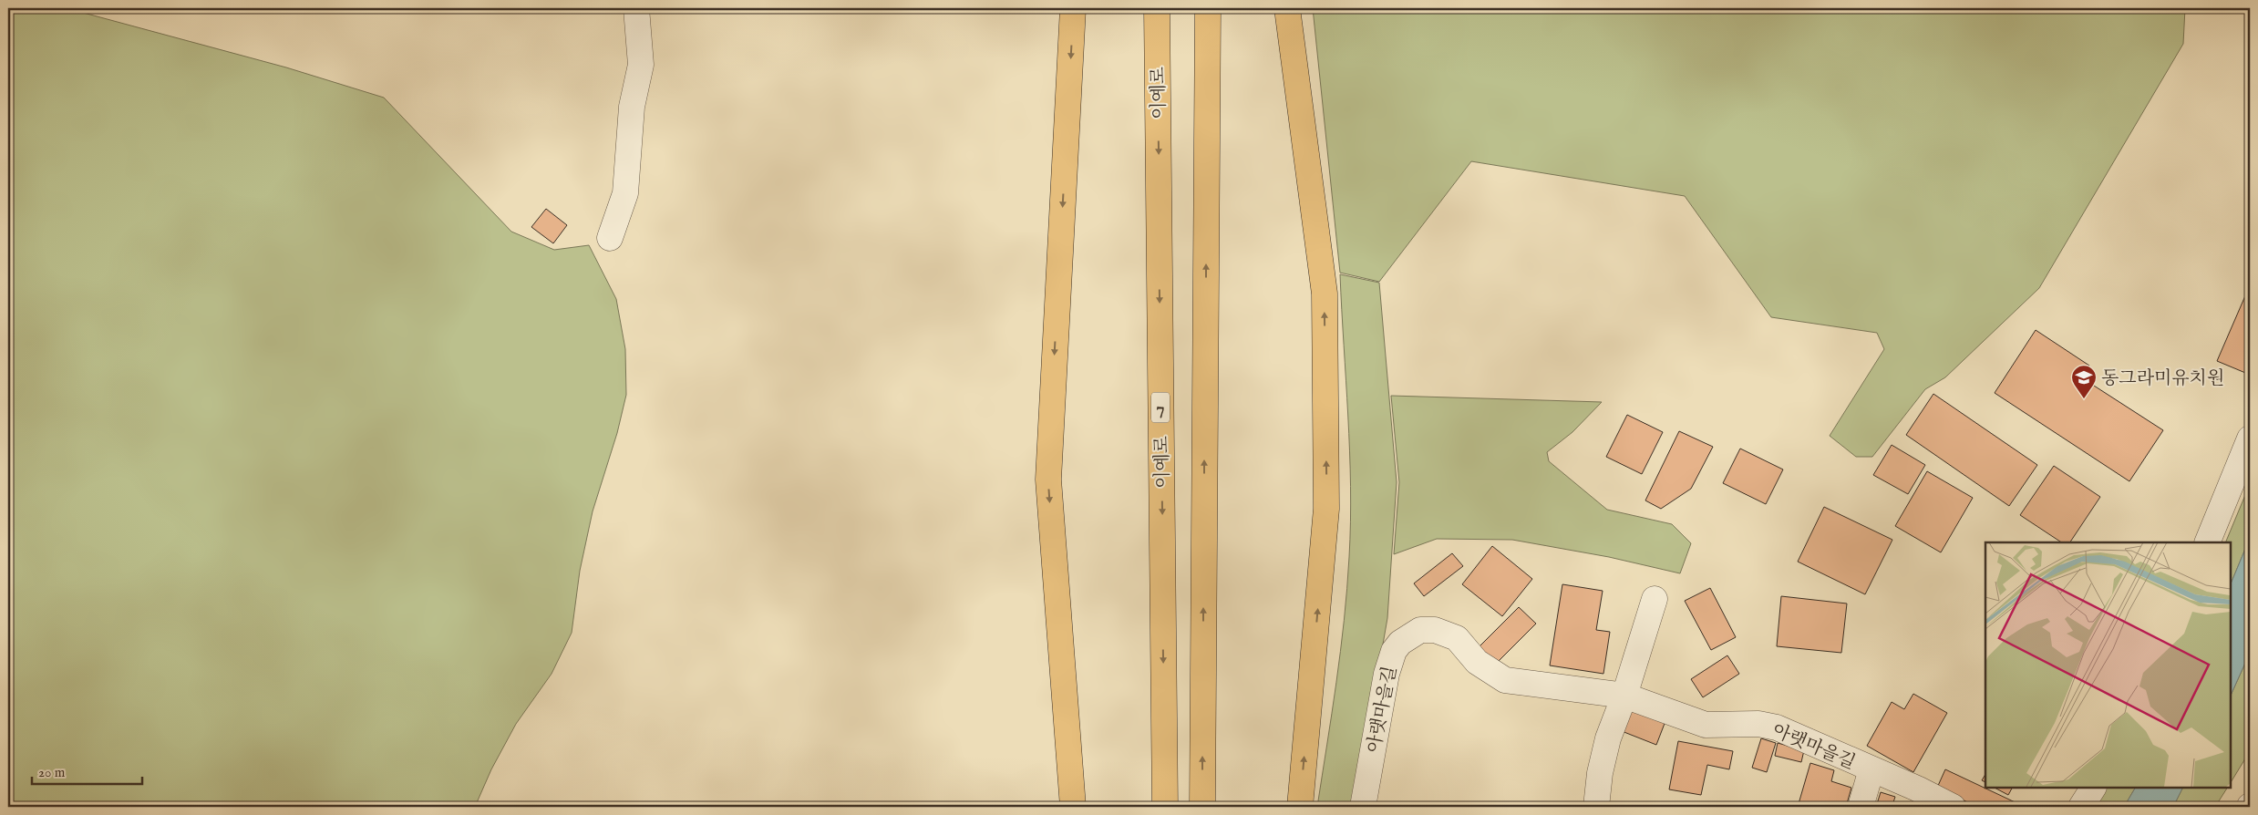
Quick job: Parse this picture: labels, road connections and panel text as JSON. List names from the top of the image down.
{
  "streets": {
    "highway": ["이예로", "7"],
    "street": ["아랫마을길"]
  },
  "places": {
    "school or university": ["동그라미유치원"]
  },
  "scale_bar": "20 m"
}
